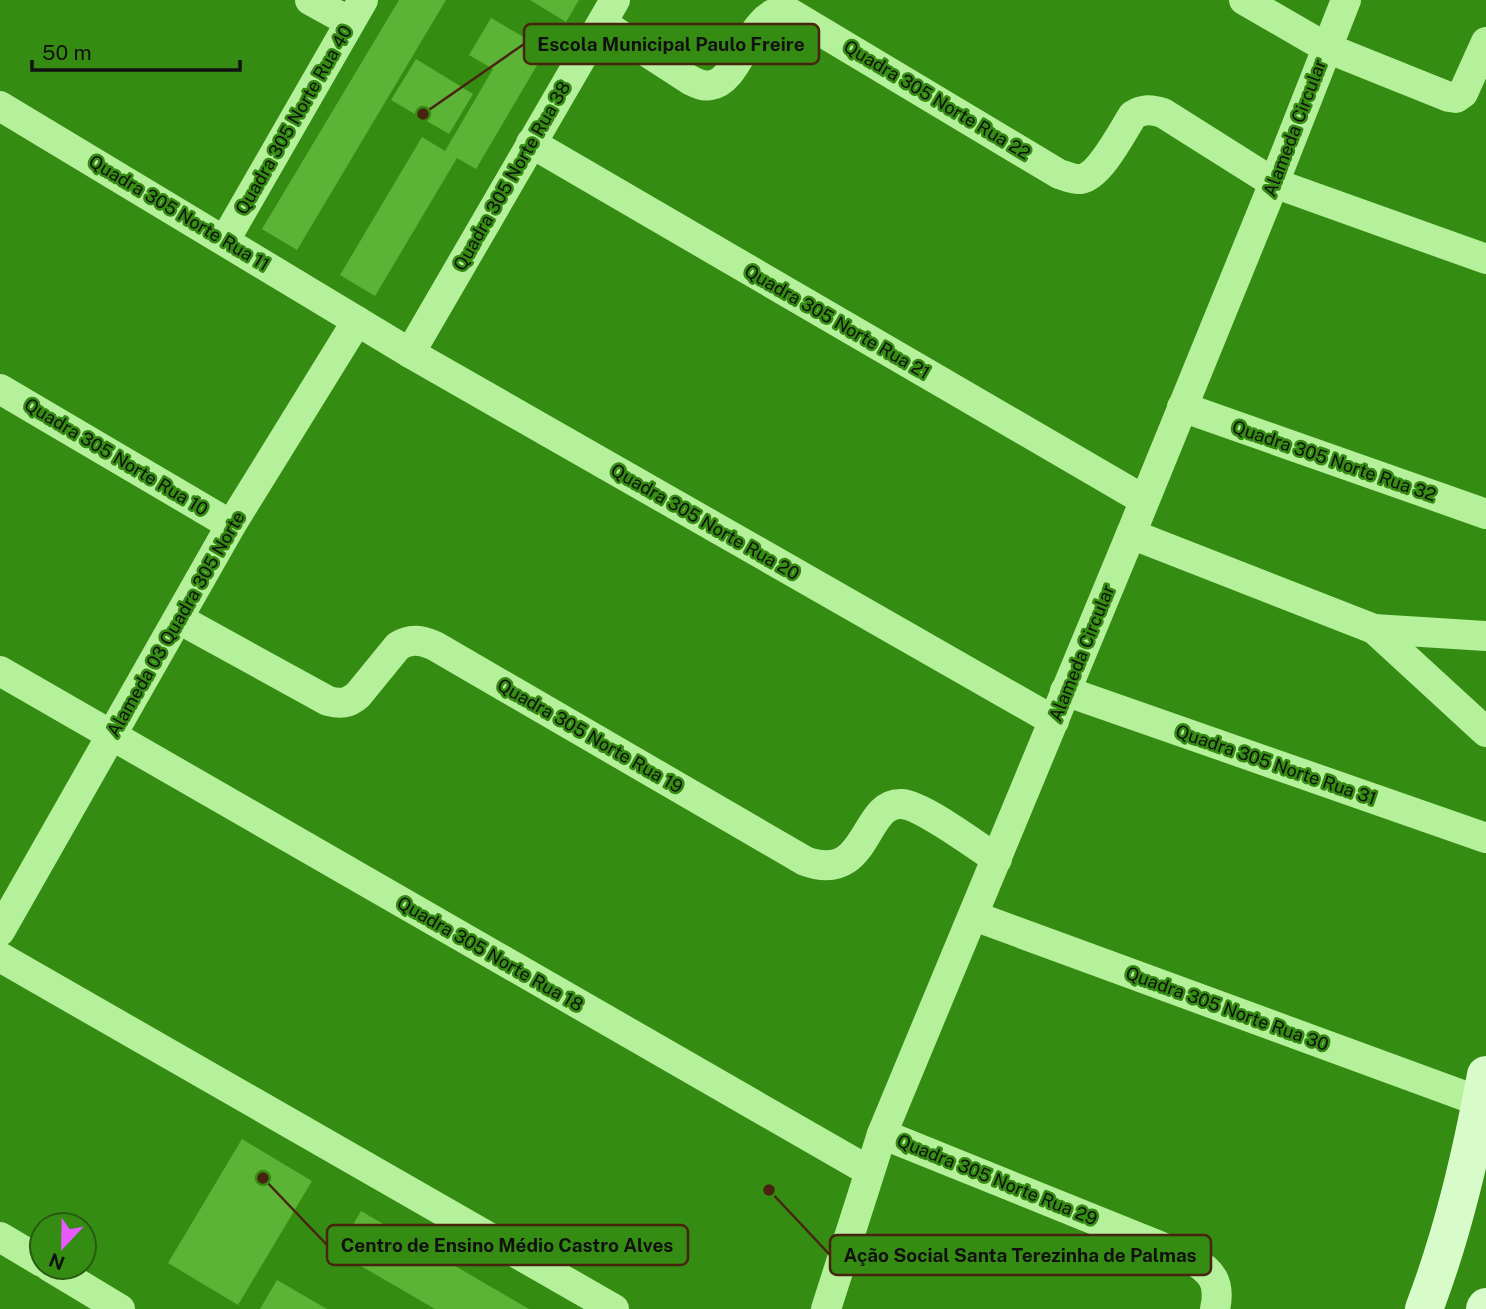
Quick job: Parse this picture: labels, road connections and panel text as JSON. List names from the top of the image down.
{
  "streets": {
    "street": [
      "Quadra 305 Norte Rua 22",
      "Quadra 305 Norte Rua 40",
      "Alameda Circular",
      "Quadra 305 Norte Rua 38",
      "Quadra 305 Norte Rua 11",
      "Quadra 305 Norte Rua 21",
      "Quadra 305 Norte Rua 10",
      "Quadra 305 Norte Rua 32",
      "Quadra 305 Norte Rua 20",
      "Alameda 03 Quadra 305 Norte",
      "Quadra 305 Norte Rua 19",
      "Quadra 305 Norte Rua 31",
      "Quadra 305 Norte Rua 18",
      "Quadra 305 Norte Rua 30",
      "Quadra 305 Norte Rua 29"
    ]
  },
  "crossings": [
    ["Quadra 305 Norte Rua 22", "Alameda Circular"],
    ["Quadra 305 Norte Rua 22", "Quadra 305 Norte Rua 38"],
    ["Quadra 305 Norte Rua 40", "Quadra 305 Norte Rua 11"],
    ["Alameda Circular", "Quadra 305 Norte Rua 21"],
    ["Alameda Circular", "Quadra 305 Norte Rua 32"],
    ["Alameda Circular", "Quadra 305 Norte Rua 20"],
    ["Alameda Circular", "Quadra 305 Norte Rua 19"],
    ["Alameda Circular", "Quadra 305 Norte Rua 31"],
    ["Alameda Circular", "Quadra 305 Norte Rua 18"],
    ["Alameda Circular", "Quadra 305 Norte Rua 30"],
    ["Alameda Circular", "Quadra 305 Norte Rua 29"],
    ["Quadra 305 Norte Rua 38", "Quadra 305 Norte Rua 21"],
    ["Quadra 305 Norte Rua 38", "Quadra 305 Norte Rua 20"],
    ["Quadra 305 Norte Rua 11", "Quadra 305 Norte Rua 20"],
    ["Quadra 305 Norte Rua 11", "Alameda 03 Quadra 305 Norte"],
    ["Quadra 305 Norte Rua 10", "Alameda 03 Quadra 305 Norte"],
    ["Quadra 305 Norte Rua 20", "Alameda 03 Quadra 305 Norte"],
    ["Alameda 03 Quadra 305 Norte", "Quadra 305 Norte Rua 19"],
    ["Alameda 03 Quadra 305 Norte", "Quadra 305 Norte Rua 18"]
  ],
  "places": ["Escola Municipal Paulo Freire", "Centro de Ensino Médio Castro Alves", "Ação Social Santa Terezinha de Palmas"],
  "scale_bar": "50 m",
  "north": "bottom"
}
